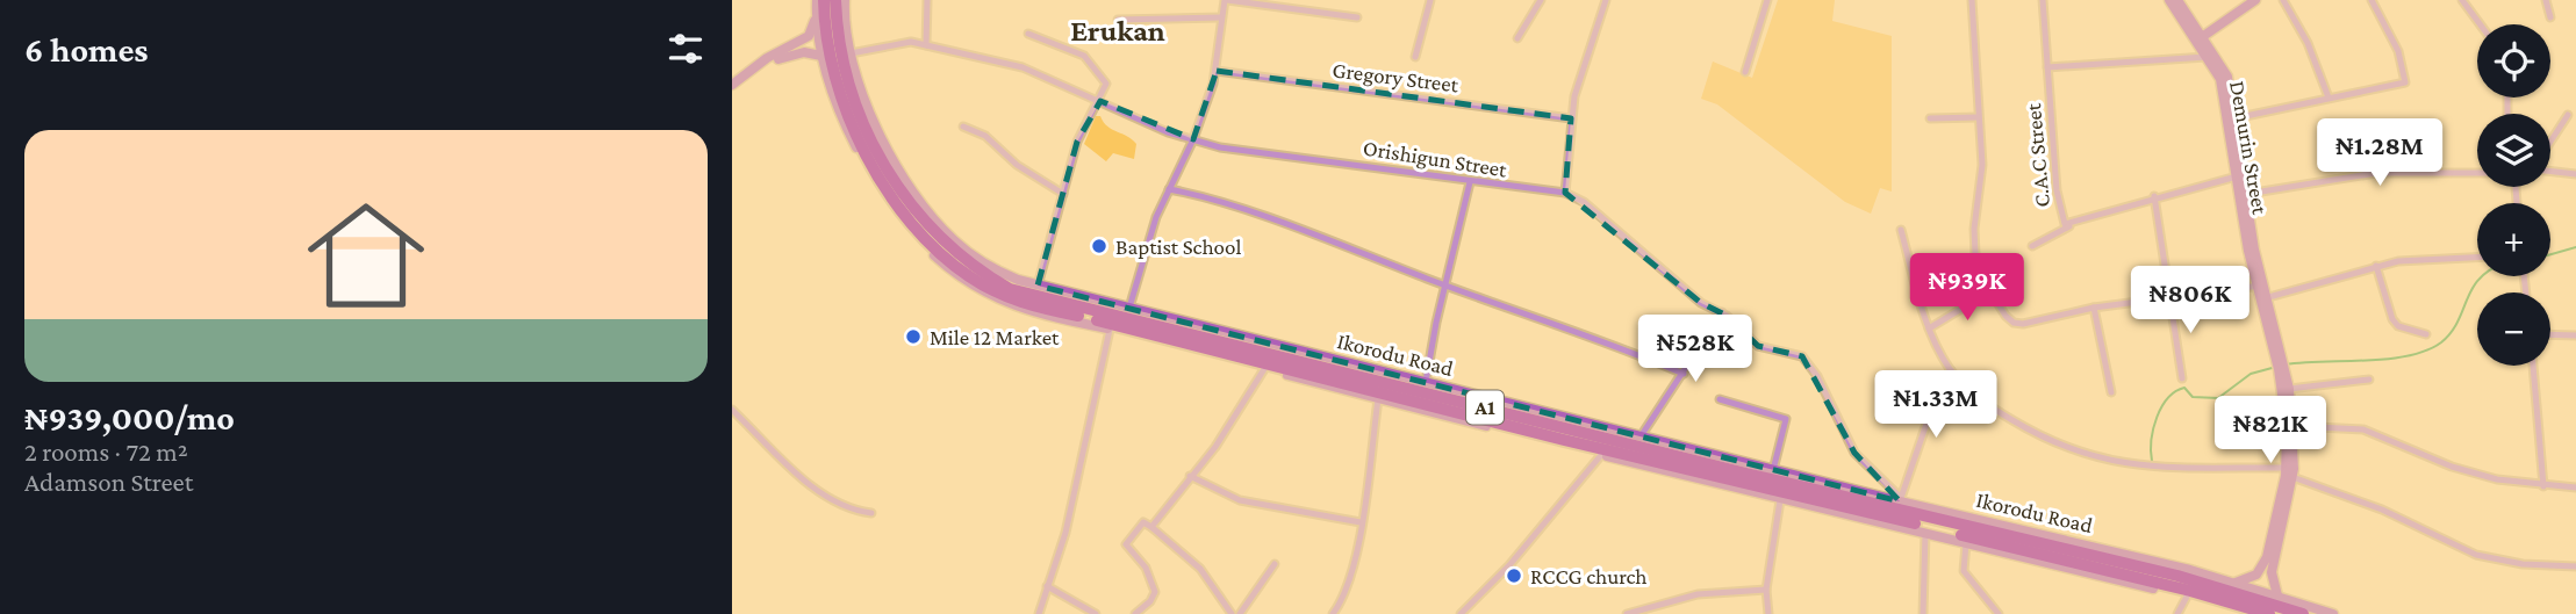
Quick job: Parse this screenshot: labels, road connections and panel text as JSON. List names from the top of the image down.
{
  "streets": {
    "highway": ["Ikorodu Road", "A1"],
    "street": [
      "Gregory Street",
      "Demurin Street",
      "C.A.C Street",
      "Orishigun Street"
    ]
  },
  "crossings": [
    ["Demurin Street", "C.A.C Street"],
    ["Demurin Street", "Ikorodu Road"],
    ["Orishigun Street", "Ikorodu Road"]
  ],
  "districts": ["Erukan"],
  "places": ["Baptist School", "Mile 12 Market", "RCCG church"],
  "page": {
    "heading": "6 homes",
    "map_buttons": ["+", "−"],
    "list": [
      {
        "name": "₦939,000/mo",
        "note": "2 rooms · 72 m² · Adamson Street"
      }
    ],
    "price": [
      "₦1.28M",
      "₦939K",
      "₦806K",
      "₦528K",
      "₦1.33M",
      "₦821K"
    ]
  }
}
